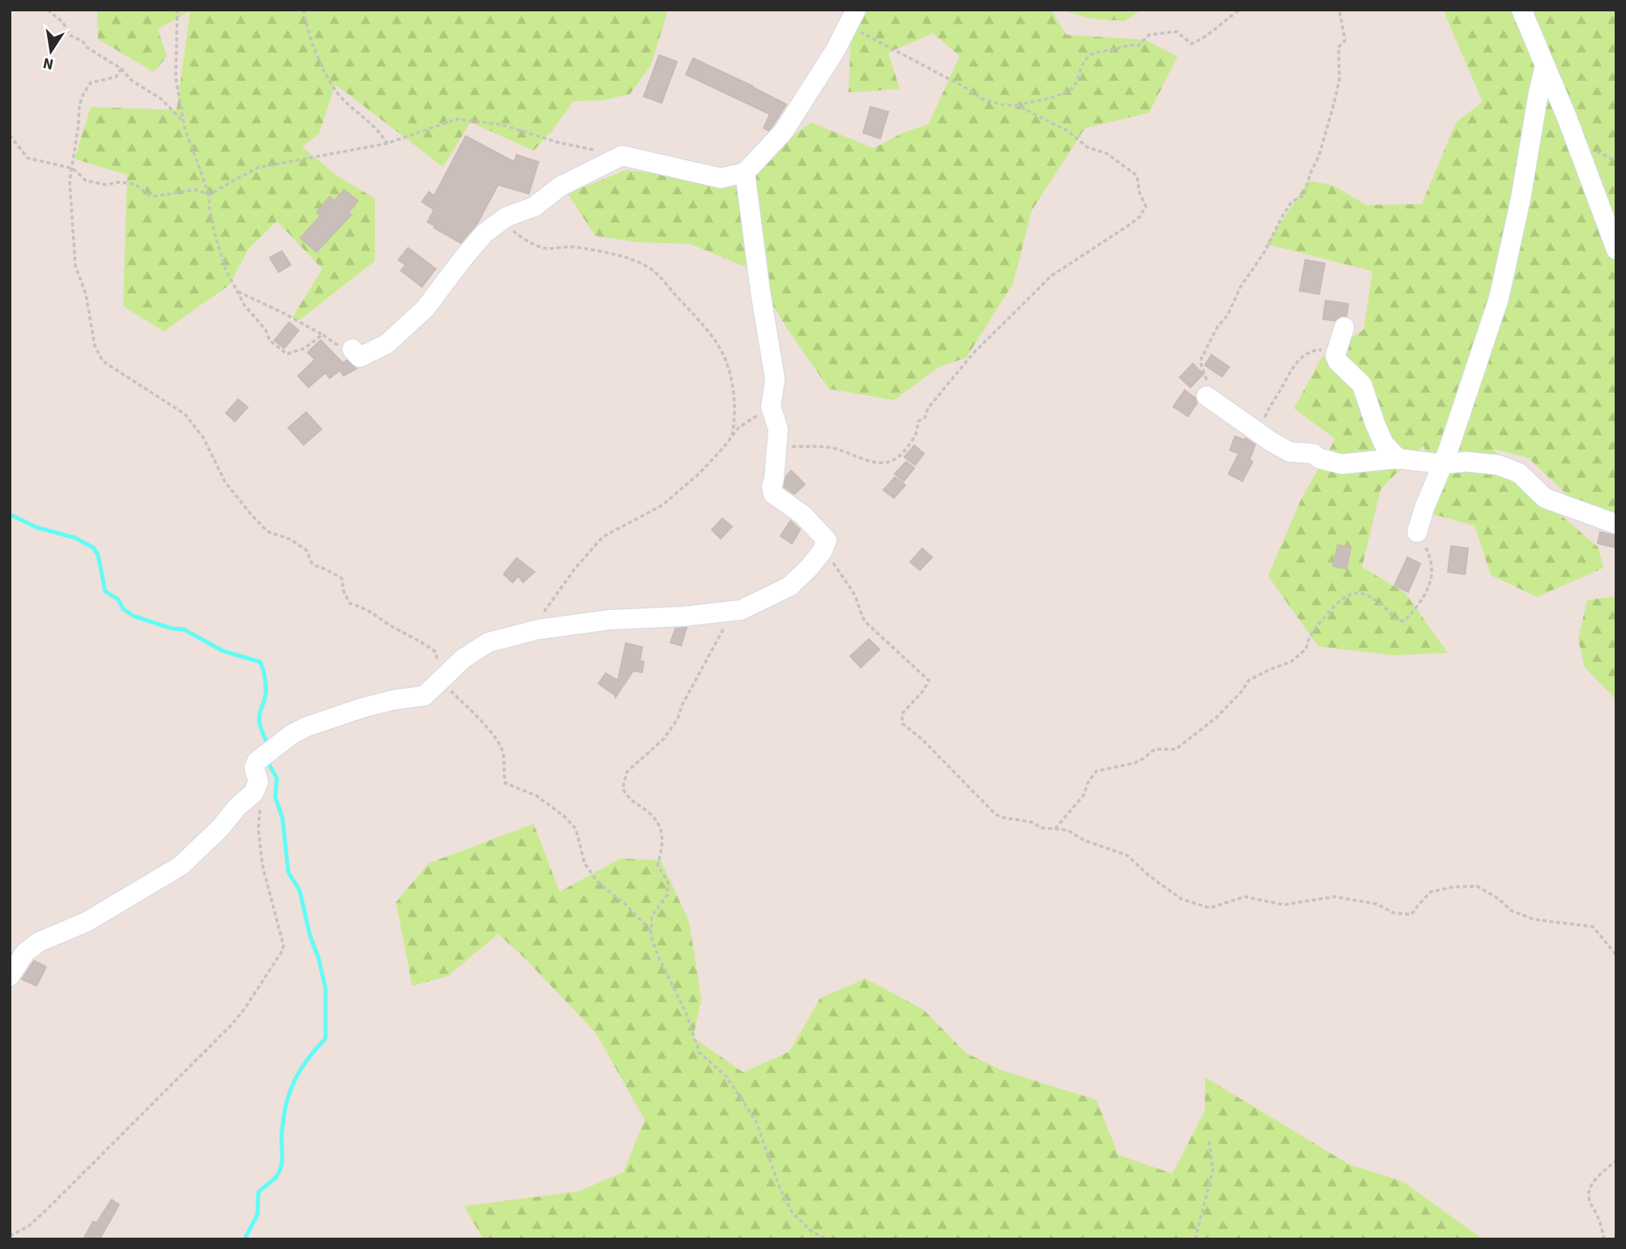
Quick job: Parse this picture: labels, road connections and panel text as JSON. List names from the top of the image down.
{
  "north": "bottom"
}
